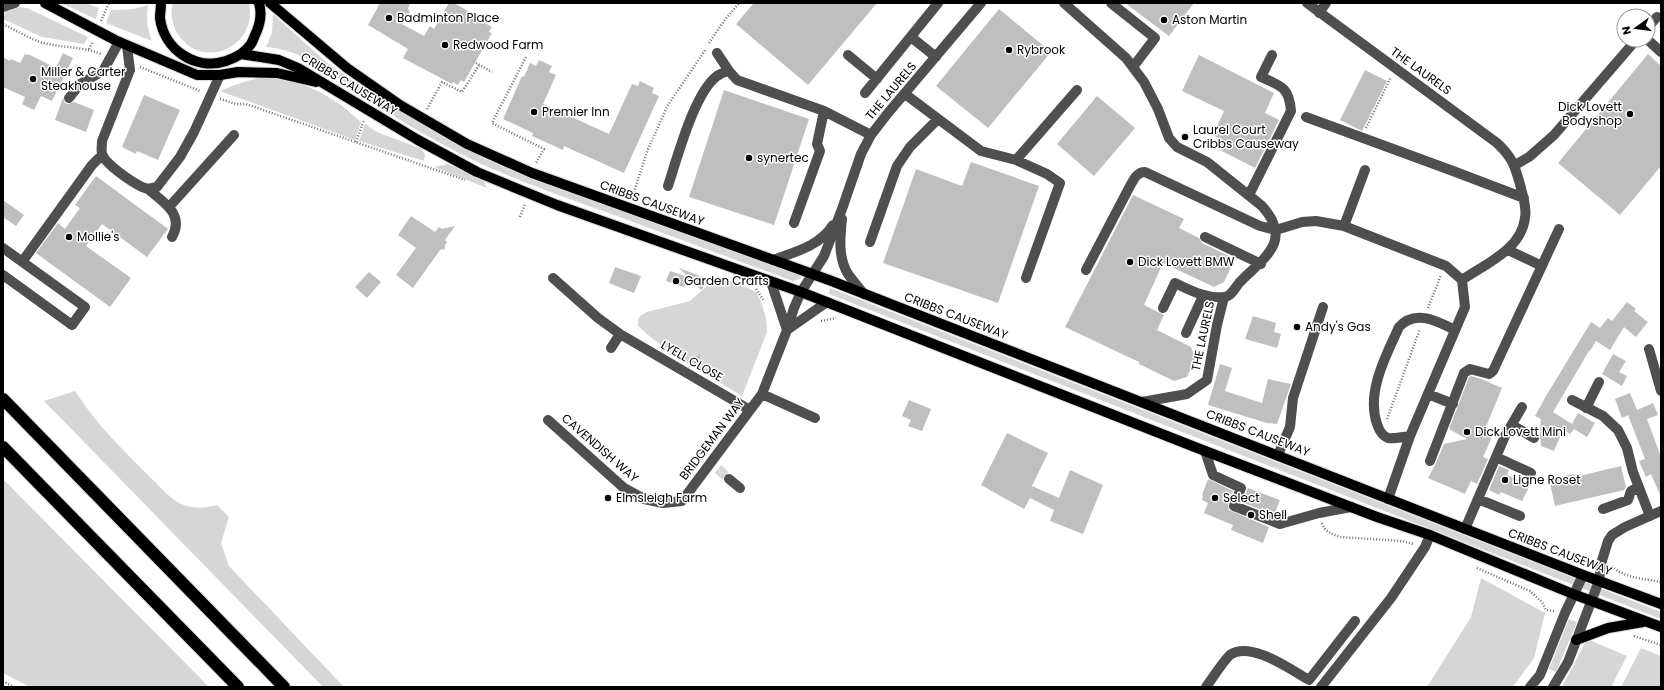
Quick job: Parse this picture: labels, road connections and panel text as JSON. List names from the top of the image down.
{
  "streets": {
    "main road": ["CRIBBS CAUSEWAY"],
    "street": [
      "THE LAURELS",
      "LYELL CLOSE",
      "BRIDGEMAN WAY",
      "CAVENDISH WAY"
    ]
  },
  "crossings": [
    ["THE LAURELS", "CRIBBS CAUSEWAY"],
    ["THE LAURELS", "BRIDGEMAN WAY"],
    ["CRIBBS CAUSEWAY", "BRIDGEMAN WAY"],
    ["LYELL CLOSE", "BRIDGEMAN WAY"],
    ["BRIDGEMAN WAY", "CAVENDISH WAY"]
  ],
  "places": [
    "Badminton Place",
    "Aston Martin",
    "Redwood Farm",
    "Rybrook",
    "Miller & Carter Steakhouse",
    "Premier Inn",
    "Dick Lovett Bodyshop",
    "Laurel Court Cribbs Causeway",
    "synertec",
    "Mollie's",
    "Dick Lovett BMW",
    "Garden Crafts",
    "Andy's Gas",
    "Dick Lovett Mini",
    "Ligne Roset",
    "Elmsleigh Farm",
    "Select",
    "Shell"
  ],
  "north": "left"
}
